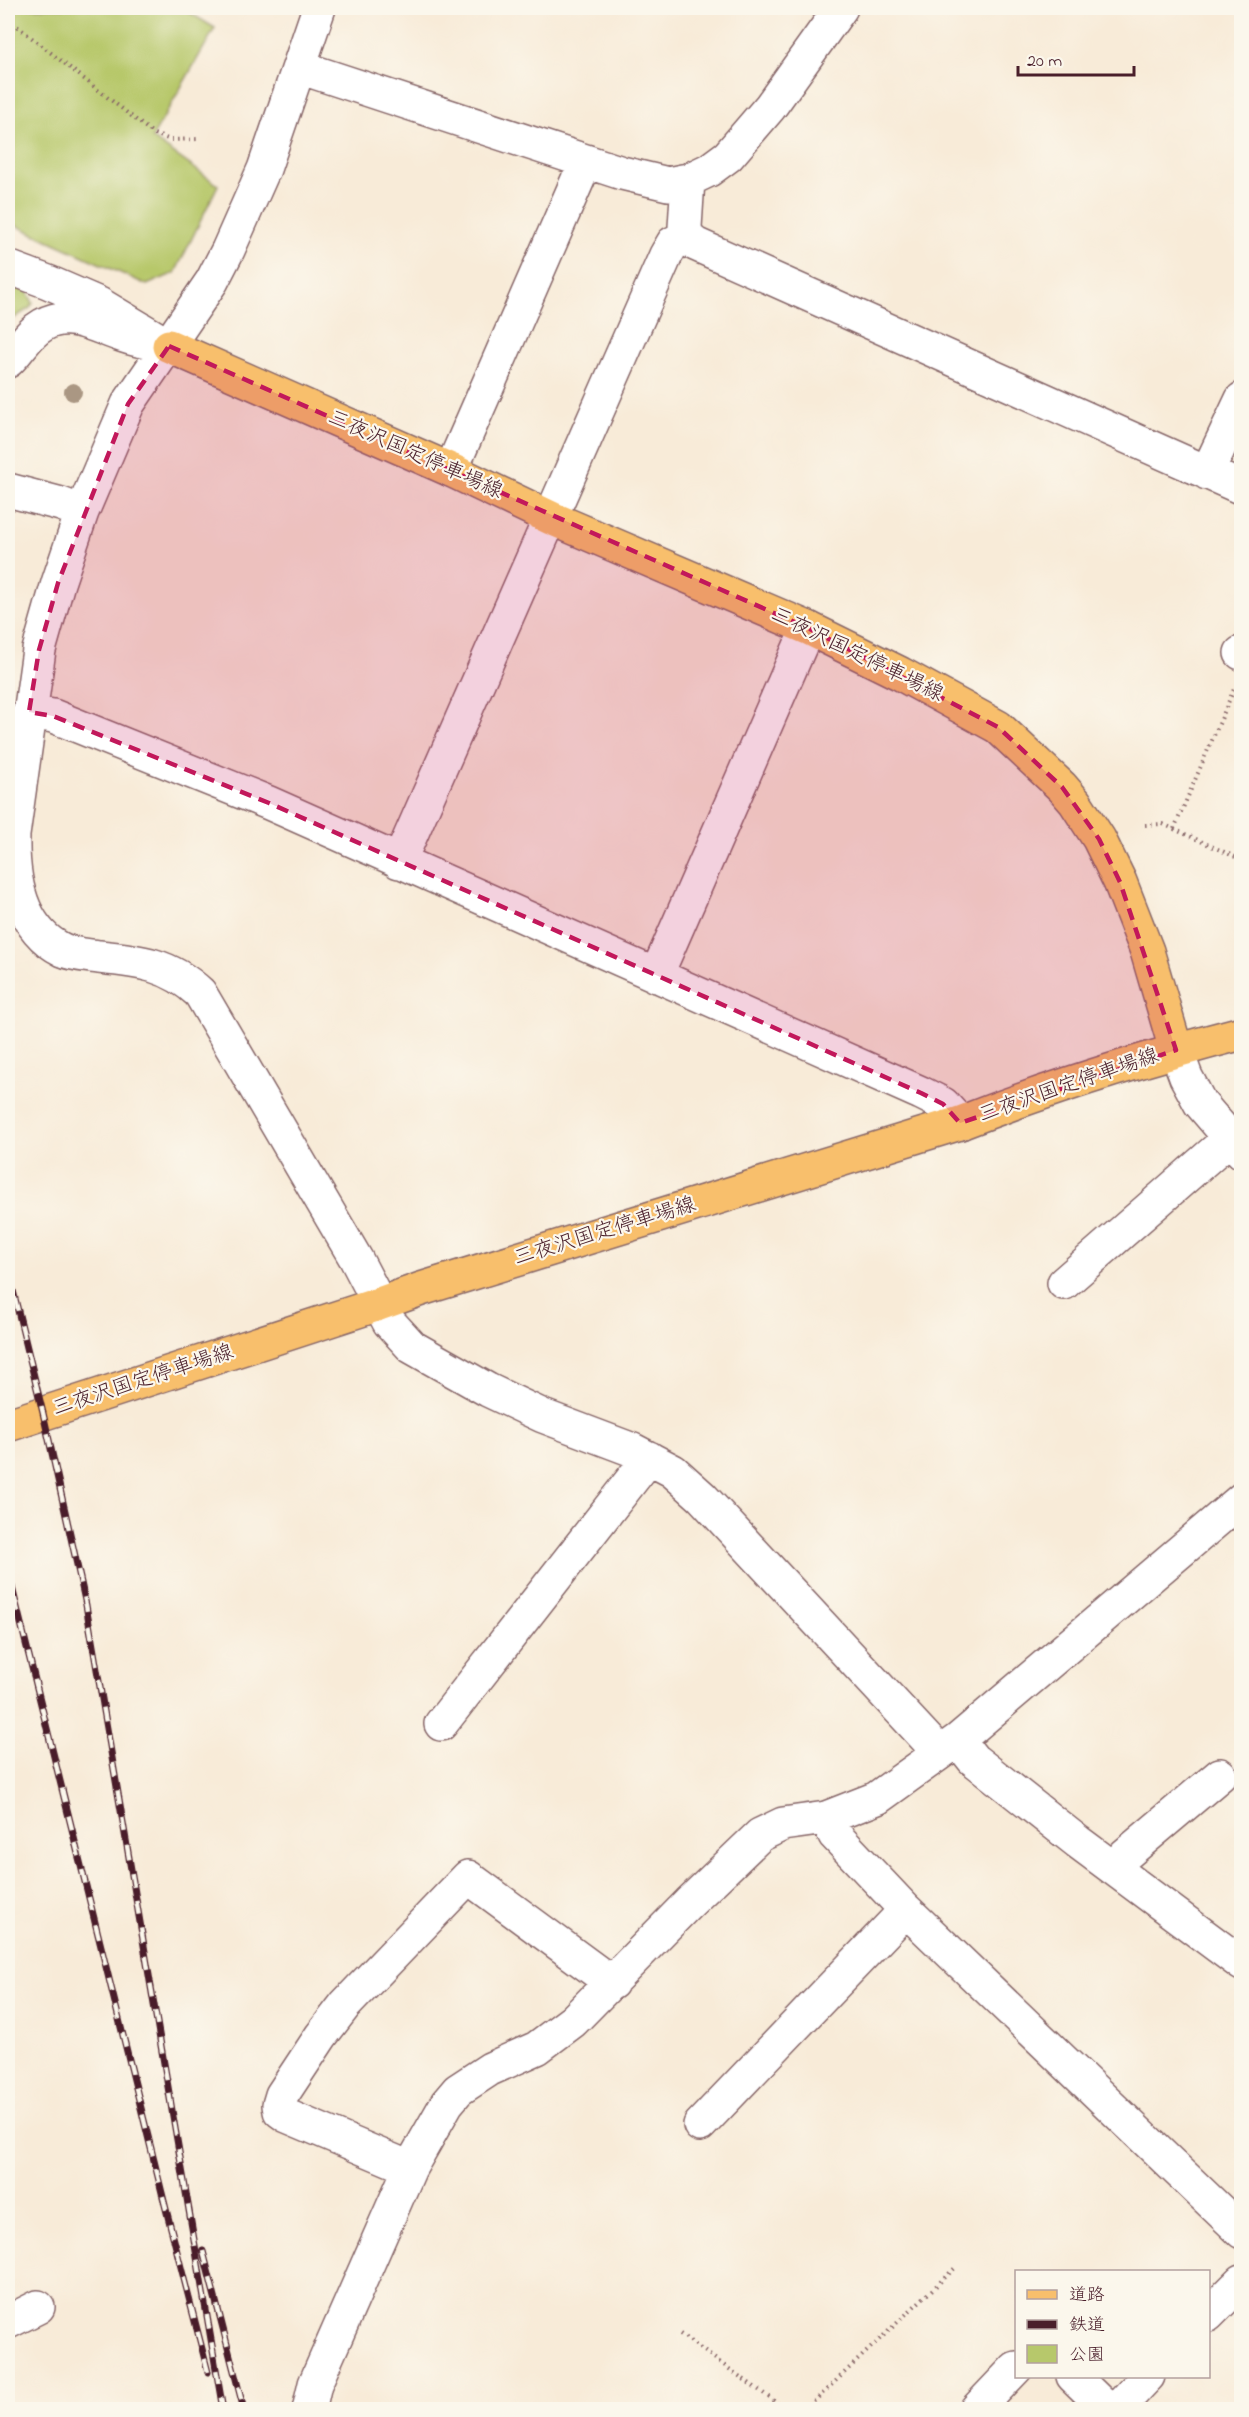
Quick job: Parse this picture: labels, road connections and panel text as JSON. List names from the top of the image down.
{
  "streets": {
    "main road": ["三夜沢国定停車場線"]
  },
  "legend": ["道路", "鉄道", "公園"],
  "scale_bar": "20 m"
}
